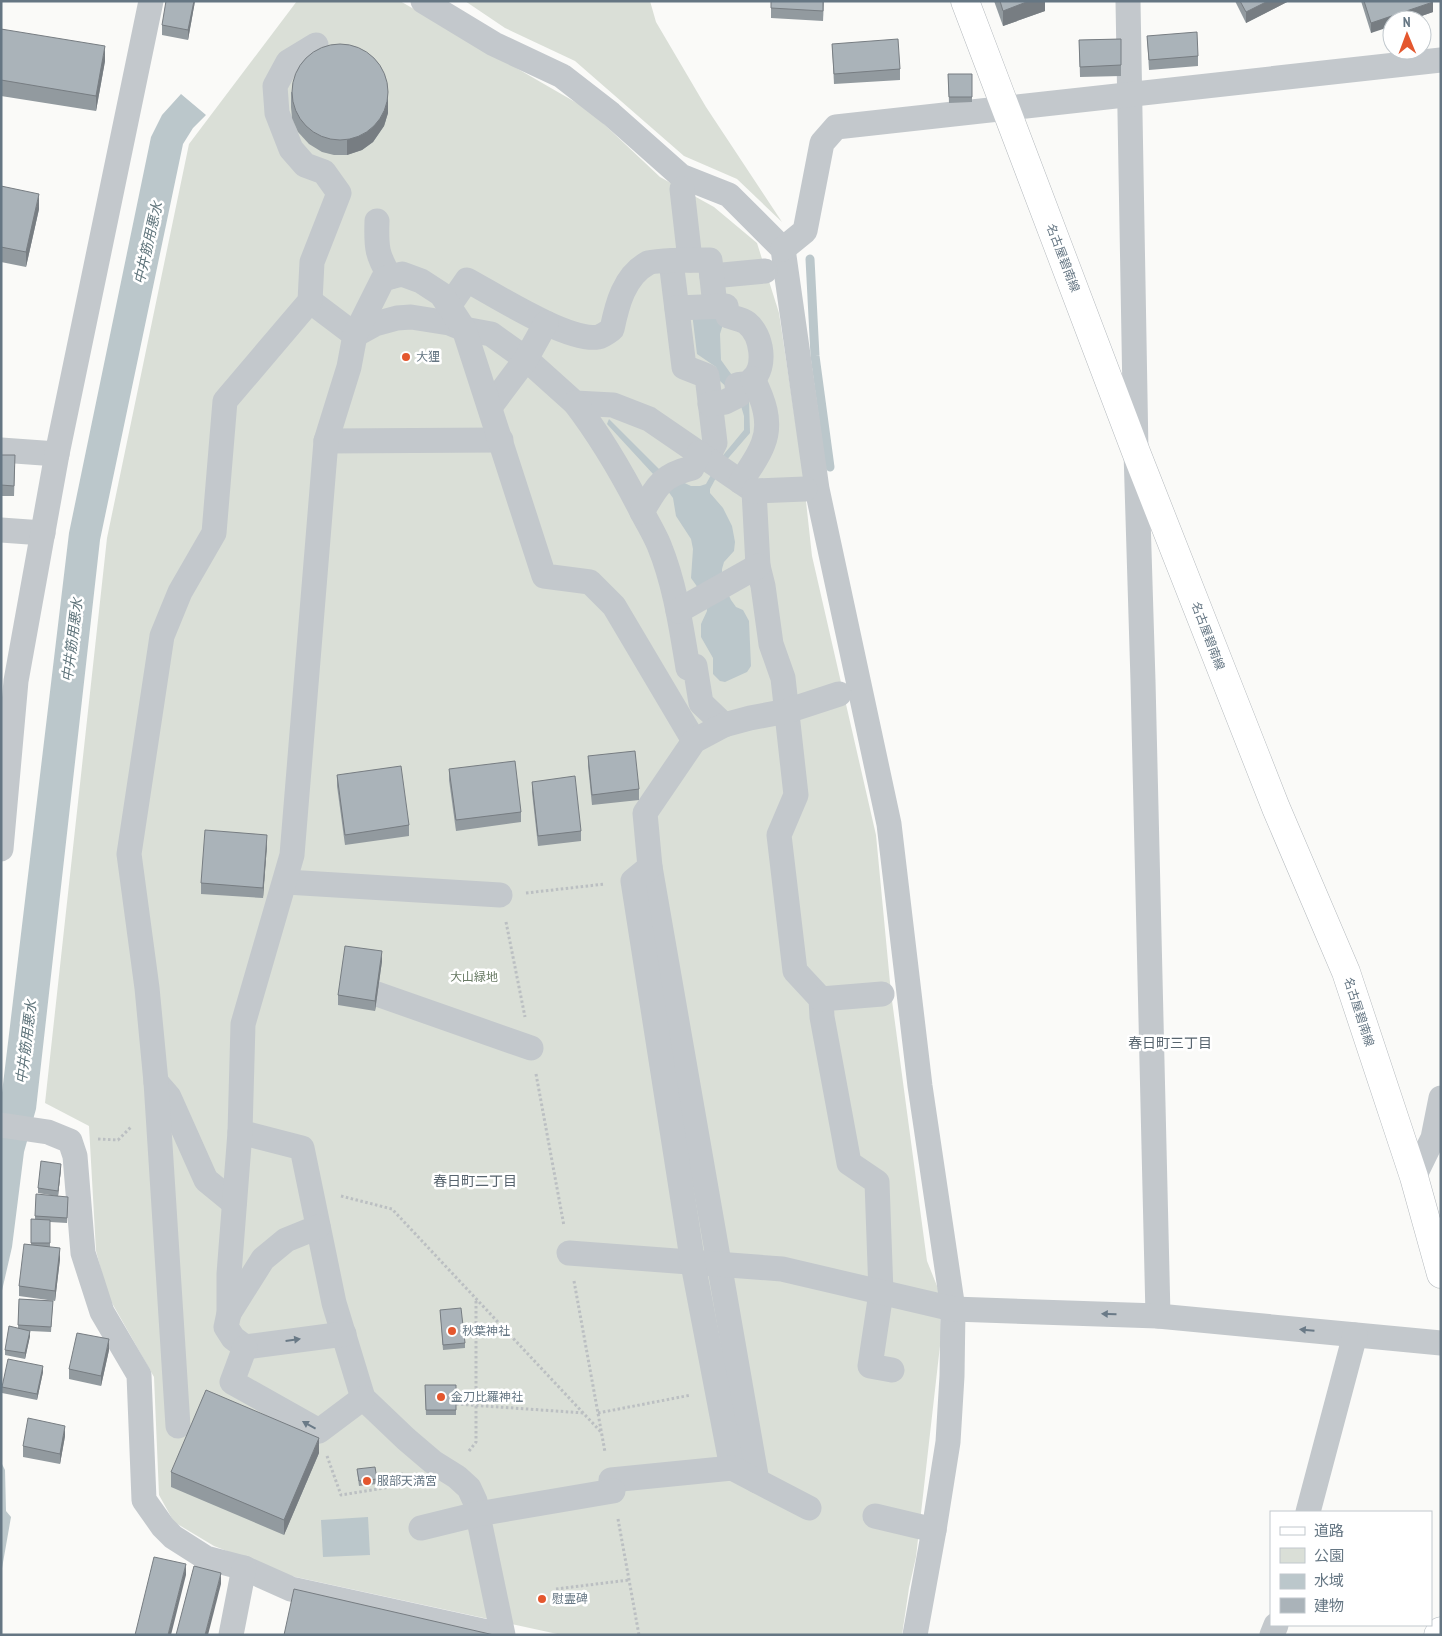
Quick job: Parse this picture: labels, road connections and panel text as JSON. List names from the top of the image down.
{
  "streets": {
    "main road": ["名古屋碧南線"]
  },
  "districts": ["春日町三丁目", "春日町二丁目"],
  "water": ["中井筋用悪水"],
  "parks": ["大山緑地"],
  "places": [
    "大狸",
    "秋葉神社",
    "金刀比羅神社",
    "服部天満宮",
    "慰霊碑"
  ],
  "legend": [
    "道路",
    "公園",
    "水域",
    "建物"
  ],
  "north": "top"
}
